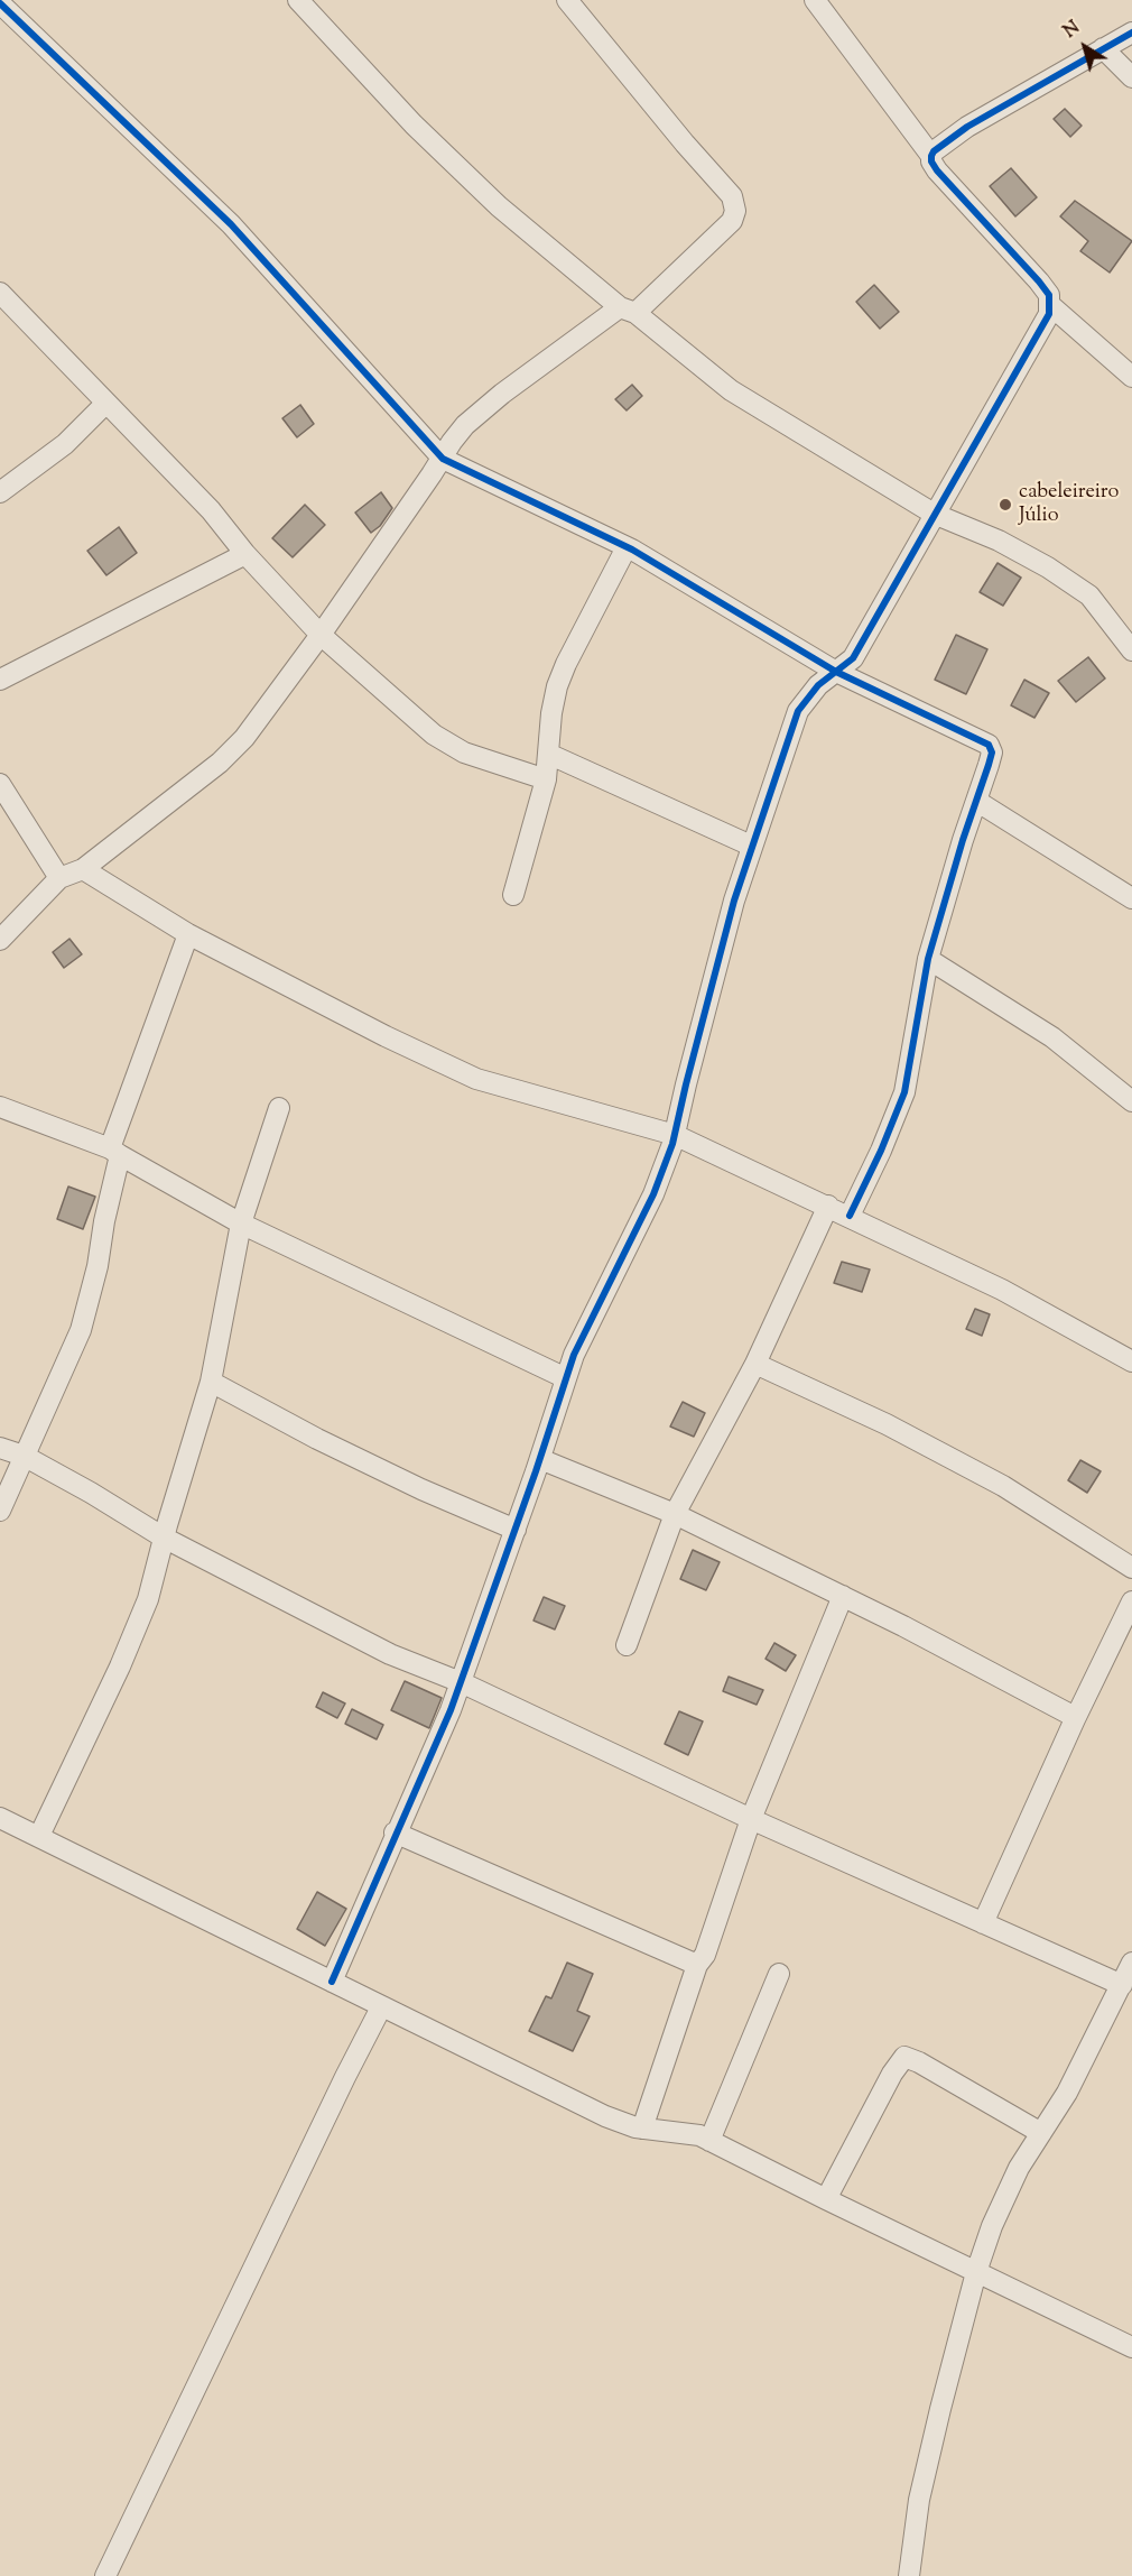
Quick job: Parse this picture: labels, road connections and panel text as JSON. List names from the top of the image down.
{
  "places": ["cabeleireiro Júlio"],
  "north": "top left"
}
